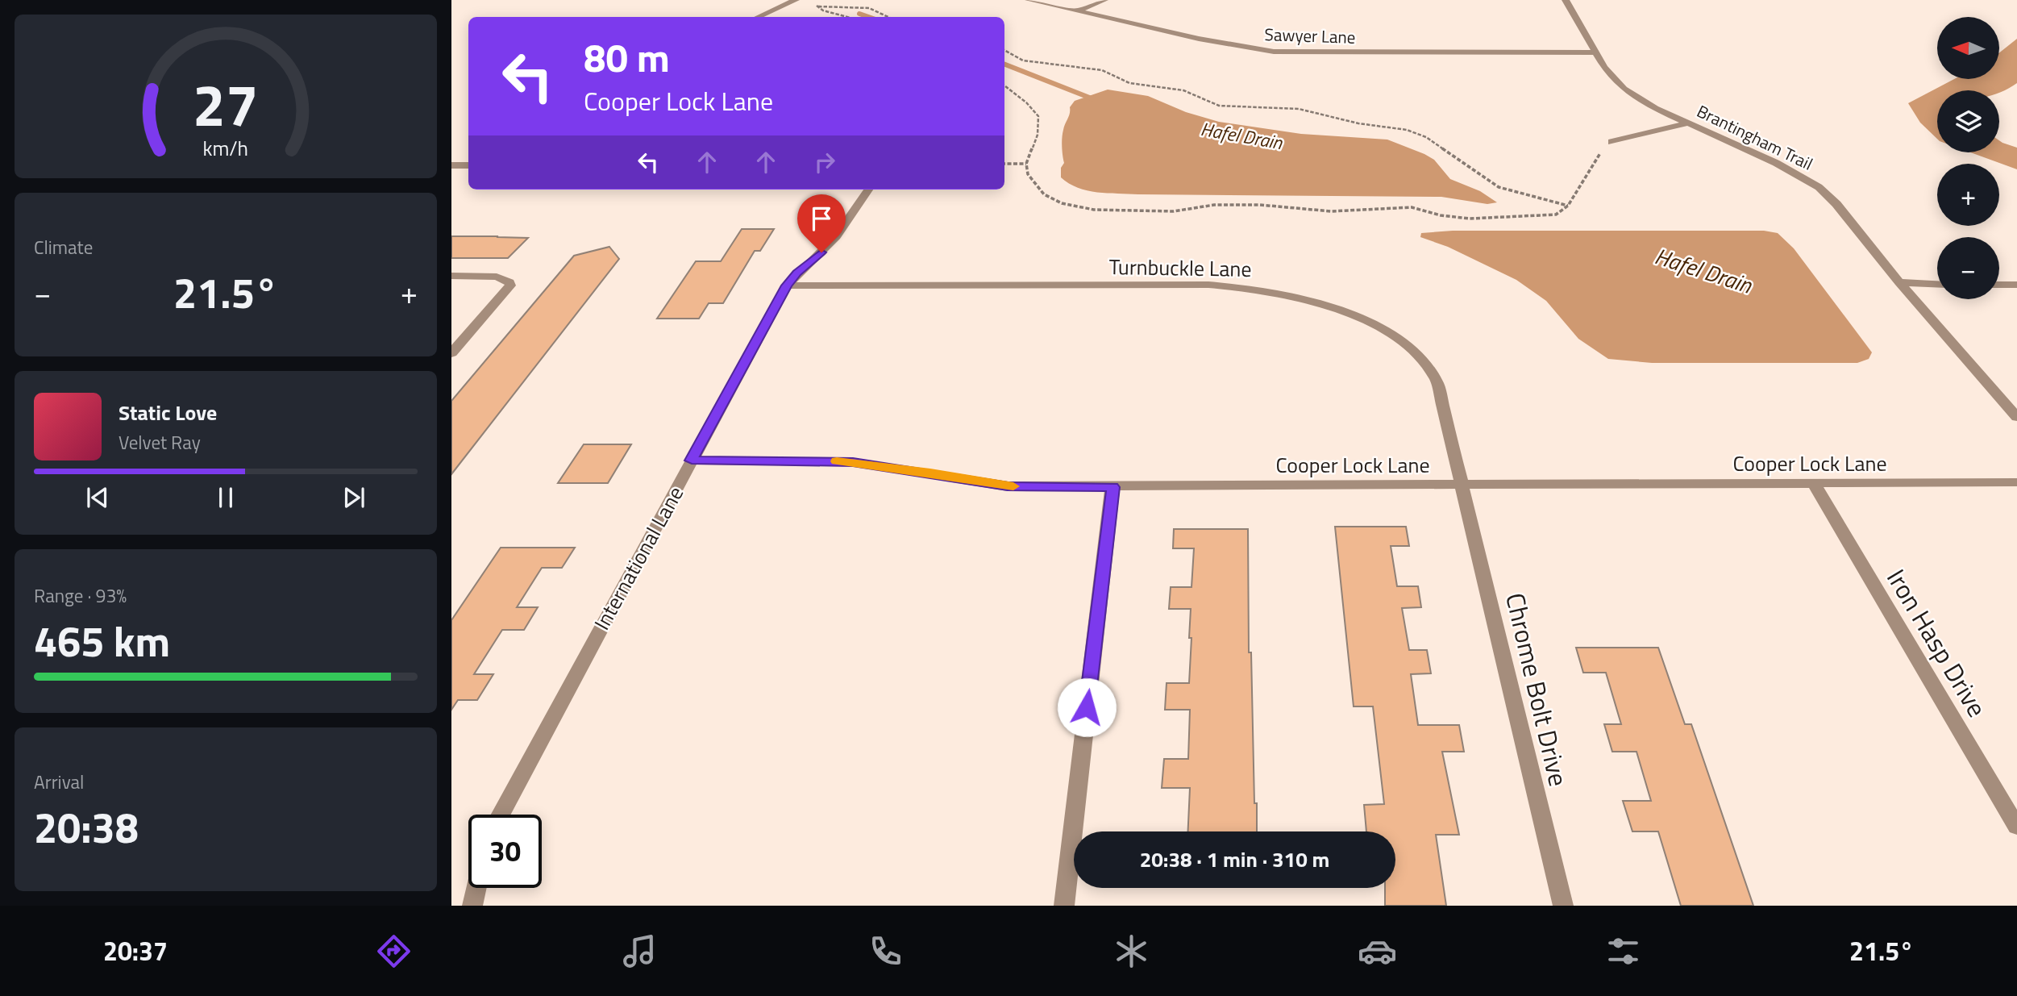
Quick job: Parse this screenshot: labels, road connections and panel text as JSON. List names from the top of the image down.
{
  "streets": {
    "street": [
      "Sawyer Lane",
      "Brantingham Trail",
      "Turnbuckle Lane",
      "Cooper Lock Lane",
      "International Lane",
      "Iron Hasp Drive",
      "Chrome Bolt Drive"
    ]
  },
  "crossings": [
    ["Sawyer Lane", "Brantingham Trail"],
    ["Turnbuckle Lane", "Cooper Lock Lane"],
    ["Turnbuckle Lane", "International Lane"],
    ["Turnbuckle Lane", "Chrome Bolt Drive"],
    ["Cooper Lock Lane", "International Lane"],
    ["Cooper Lock Lane", "Iron Hasp Drive"],
    ["Cooper Lock Lane", "Chrome Bolt Drive"]
  ],
  "water": ["Hafel Drain"],
  "north": "left",
  "page": {
    "map_buttons": ["+", "−"],
    "turn": ["80 m", "Cooper Lock Lane"],
    "tile": [
      "Climate",
      ["Range · 93%", "465 km"],
      ["Arrival", "20:38"]
    ],
    "heat": ["−", "21.5°", "+"],
    "song": ["Static Love", "Velvet Ray"],
    "limit": "30",
    "trip": "20:38 · 1 min · 310 m",
    "tabs": ["20:37", "21.5°"],
    "gauge": ["27", "km/h"]
  }
}
